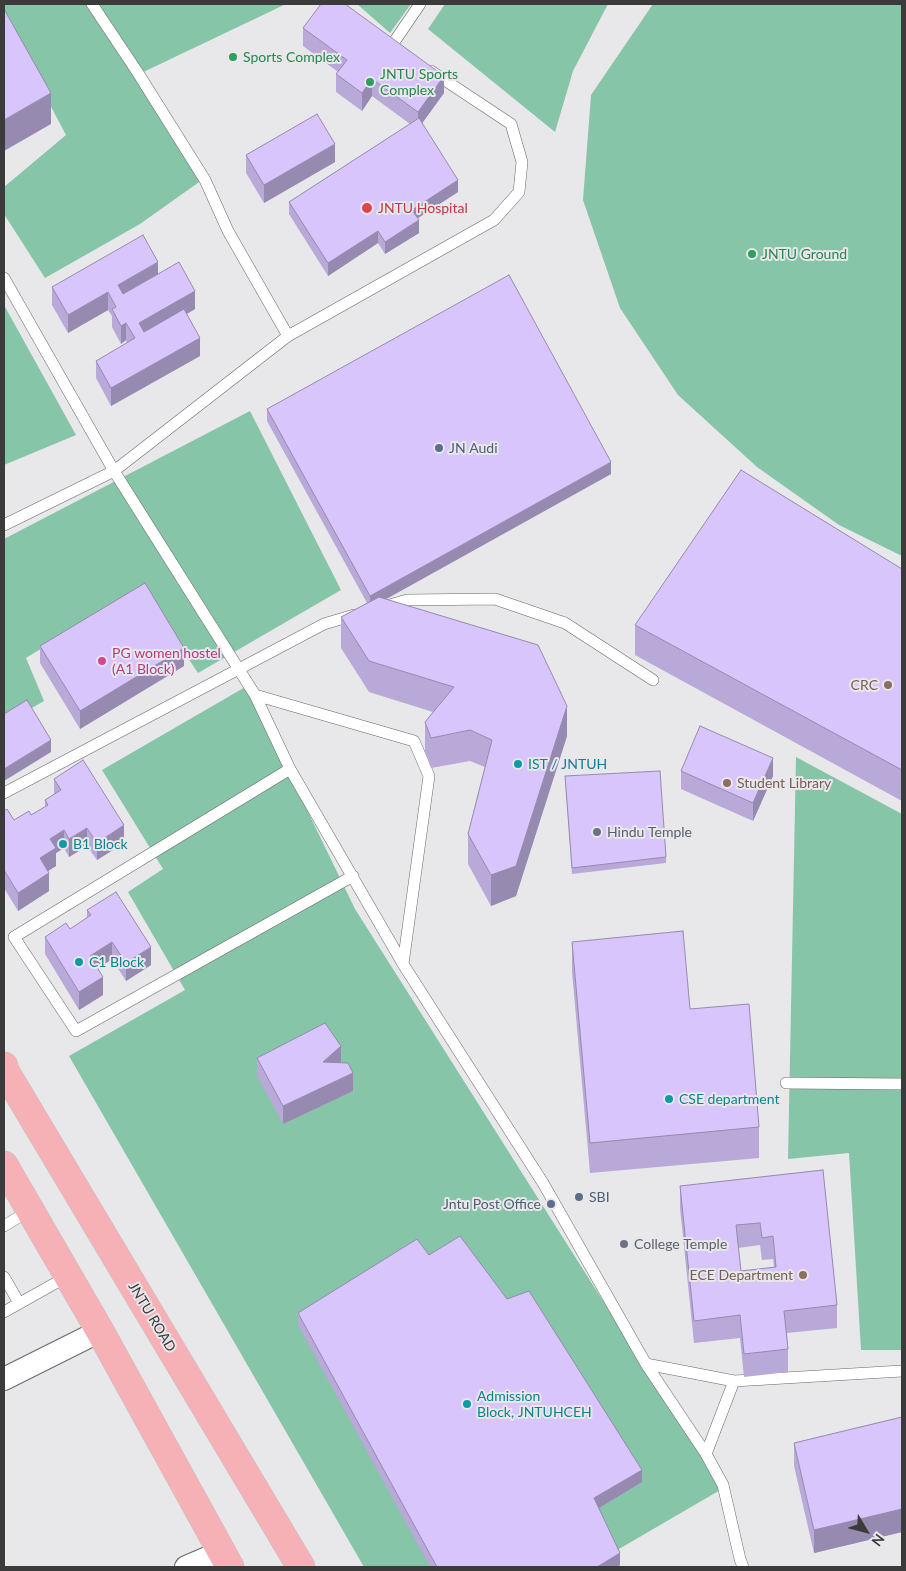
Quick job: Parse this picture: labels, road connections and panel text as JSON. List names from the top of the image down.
{
  "streets": {
    "main road": ["JNTU ROAD"]
  },
  "places": [
    "Sports Complex",
    "JNTU Sports Complex",
    "JNTU Hospital",
    "JNTU Ground",
    "JN Audi",
    "PG women hostel (A1 Block)",
    "CRC",
    "IST / JNTUH",
    "Student Library",
    "Hindu Temple",
    "B1 Block",
    "C1 Block",
    "CSE department",
    "SBI",
    "Jntu Post Office",
    "College Temple",
    "ECE Department",
    "Admission Block, JNTUHCEH"
  ],
  "north": "bottom right"
}
